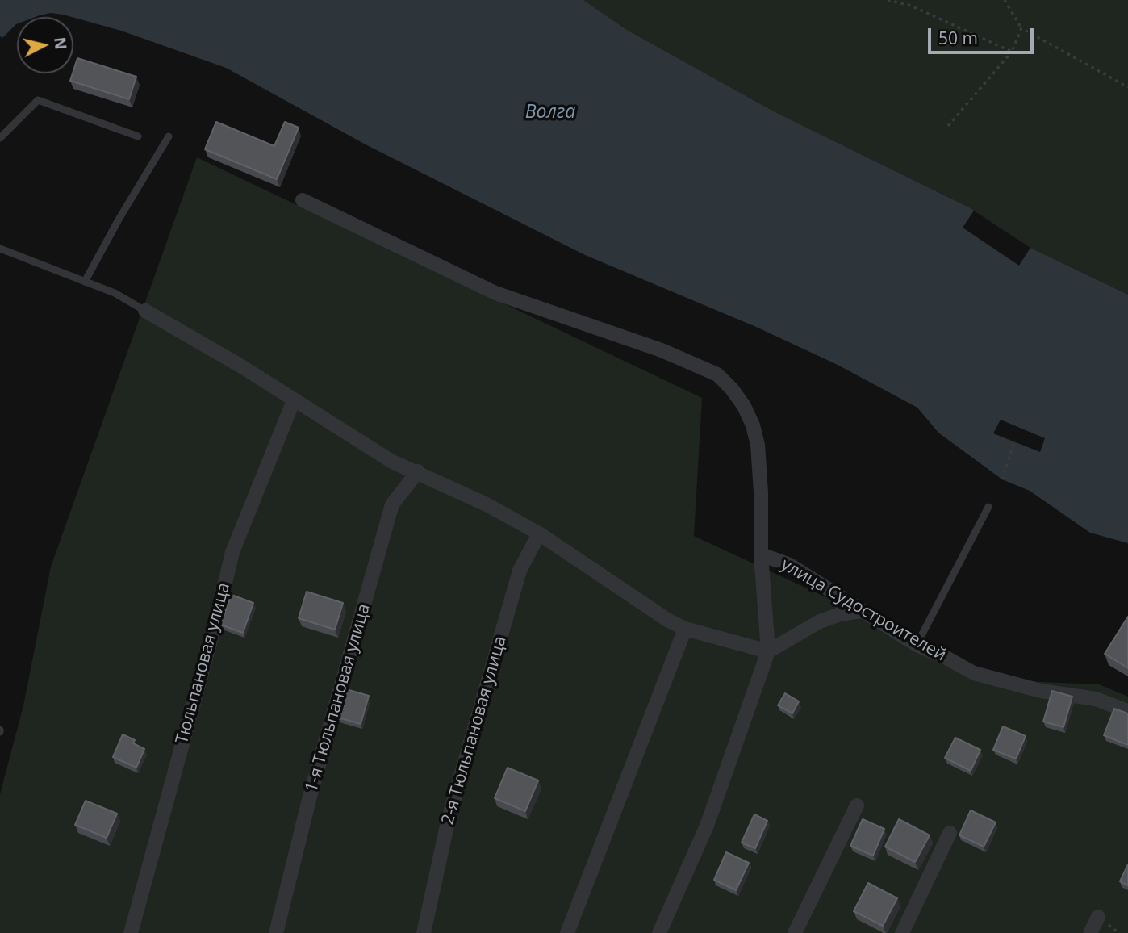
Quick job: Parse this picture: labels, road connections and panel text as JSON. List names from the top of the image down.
{
  "streets": {
    "street": [
      "улица Судостроителей",
      "Тюльпановая улица",
      "1-я Тюльпановая улица",
      "2-я Тюльпановая улица"
    ]
  },
  "water": ["Волга"],
  "scale_bar": "50 m",
  "north": "right"
}
